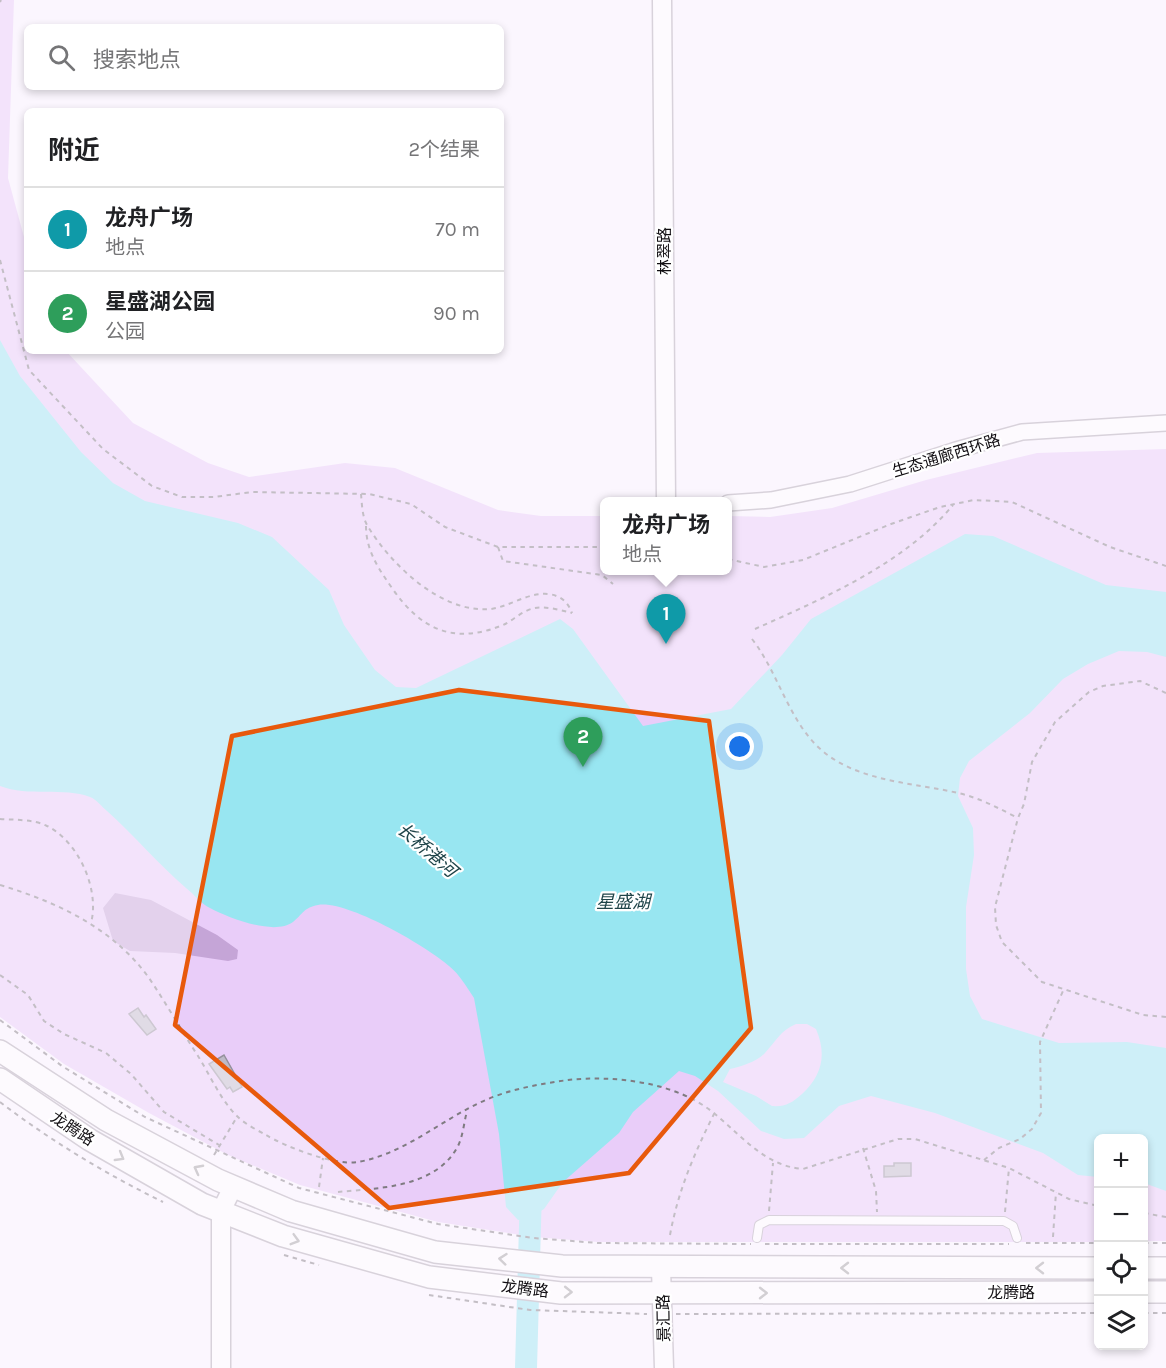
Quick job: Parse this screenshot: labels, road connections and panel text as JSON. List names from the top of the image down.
{
  "streets": {
    "main road": ["龙腾路"],
    "street": ["林翠路", "生态通廊西环路", "景汇路"]
  },
  "crossings": [
    ["龙腾路", "景汇路"]
  ],
  "water": ["长桥港河", "星盛湖"],
  "page": {
    "search": "搜索地点",
    "heading": ["附近", "2个结果"],
    "list": [
      {
        "mark": "1",
        "name": "龙舟广场",
        "note": "地点",
        "value": "70 m"
      },
      {
        "mark": "2",
        "name": "星盛湖公园",
        "note": "公园",
        "value": "90 m"
      }
    ],
    "popup": ["龙舟广场", "地点"],
    "pins": ["1", "2"],
    "map_buttons": ["+", "−"]
  }
}
